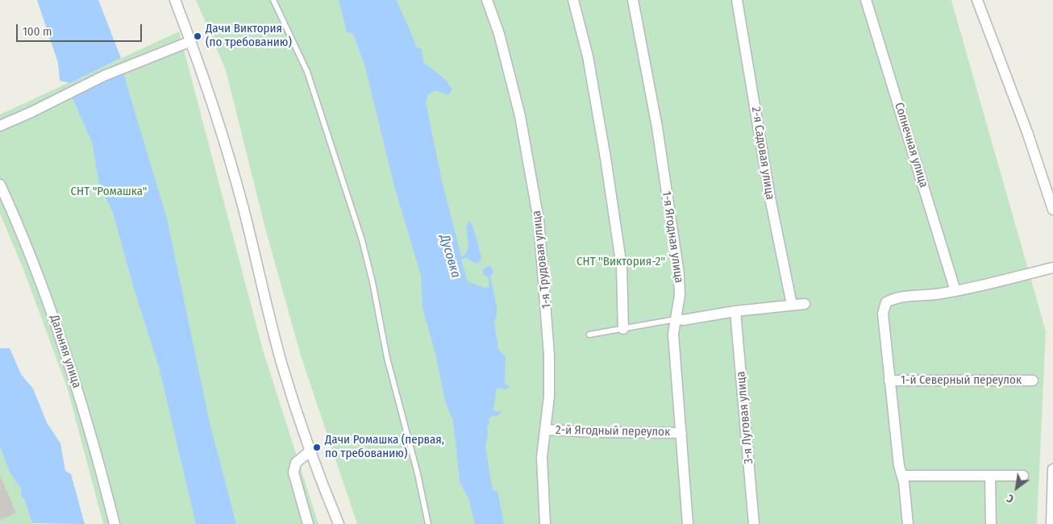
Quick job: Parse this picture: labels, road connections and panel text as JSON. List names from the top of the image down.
{
  "streets": {
    "street": [
      "Солнечная улица",
      "2-я Садовая улица",
      "1-я Ягодная улица",
      "1-я Трудовая улица",
      "Дальняя улица",
      "1-й Северный переулок",
      "3-я Луговая улица",
      "2-й Ягодный переулок"
    ]
  },
  "crossings": [
    ["1-я Ягодная улица", "2-й Ягодный переулок"],
    ["1-я Трудовая улица", "2-й Ягодный переулок"]
  ],
  "water": ["Дусовка"],
  "parks": ["СНТ \"Ромашка\"", "СНТ \"Виктория-2\""],
  "places": ["Дачи Виктория (по требованию)", "Дачи Ромашка (первая, по требованию)"],
  "scale_bar": "100 m",
  "north": "bottom left"
}
